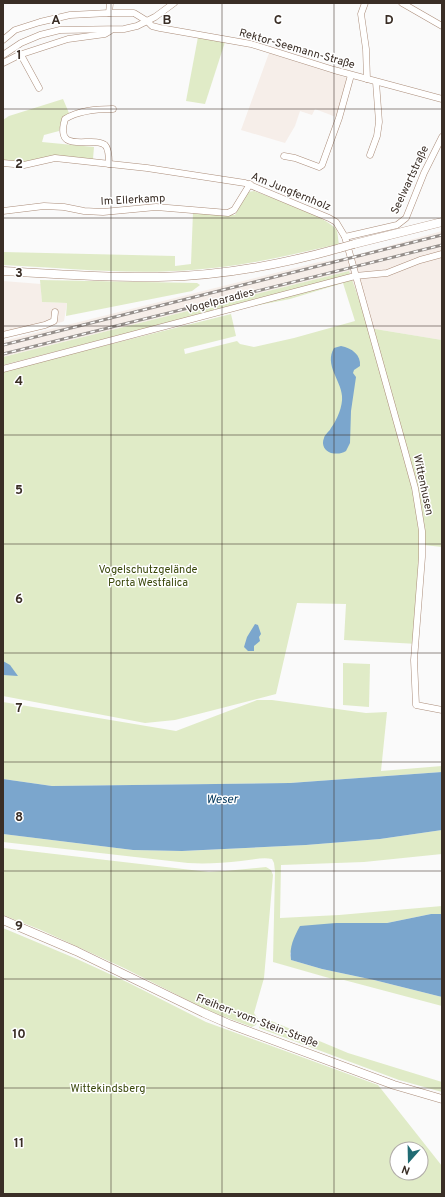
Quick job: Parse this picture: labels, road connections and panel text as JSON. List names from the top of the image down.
{
  "streets": {
    "main road": ["Freiherr-vom-Stein-Straße"],
    "street": [
      "Rektor-Seemann-Straße",
      "Seelwartstraße",
      "Am Jungfernholz",
      "Im Ellerkamp",
      "Vogelparadies",
      "Wittenhusen"
    ]
  },
  "crossings": [
    ["Seelwartstraße", "Am Jungfernholz"],
    ["Am Jungfernholz", "Im Ellerkamp"],
    ["Am Jungfernholz", "Vogelparadies"],
    ["Am Jungfernholz", "Wittenhusen"],
    ["Vogelparadies", "Wittenhusen"]
  ],
  "water": ["Weser"],
  "parks": ["Vogelschutzgelände Porta Westfalica", "Wittekindsberg"],
  "north": "bottom",
  "grid": {
    "columns": [
      "A",
      "B",
      "C",
      "D"
    ],
    "rows": [
      "1",
      "2",
      "3",
      "4",
      "5",
      "6",
      "7",
      "8",
      "9",
      "10",
      "11"
    ]
  }
}
